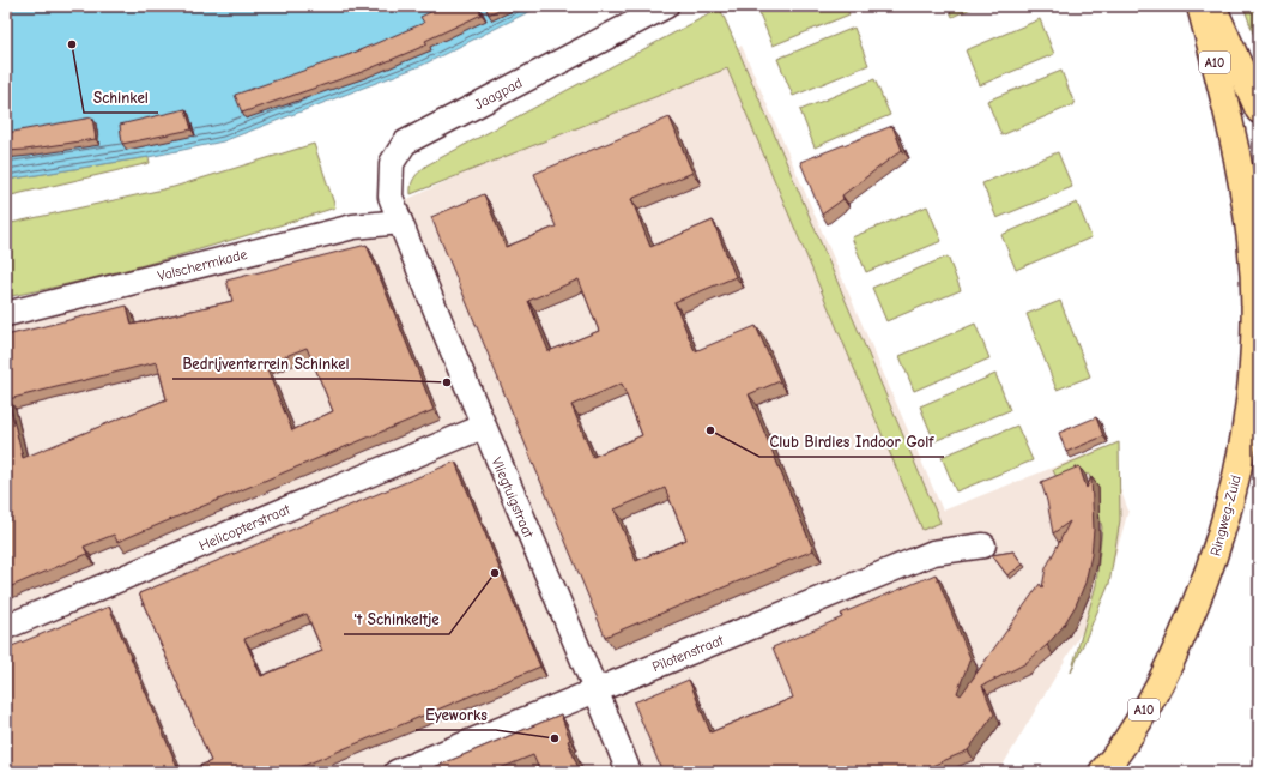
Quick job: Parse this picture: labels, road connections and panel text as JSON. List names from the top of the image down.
{
  "streets": {
    "highway": ["A10", "Ringweg-Zuid"],
    "street": [
      "Jaagpad",
      "Valschermkade",
      "Vliegtuigstraat",
      "Helicopterstraat",
      "Pilotenstraat"
    ]
  },
  "crossings": [
    ["Jaagpad", "Valschermkade"],
    ["Jaagpad", "Vliegtuigstraat"],
    ["Valschermkade", "Vliegtuigstraat"],
    ["Vliegtuigstraat", "Helicopterstraat"],
    ["Vliegtuigstraat", "Pilotenstraat"]
  ],
  "places": [
    "Schinkel",
    "Bedrijventerrein Schinkel",
    "Club Birdies Indoor Golf",
    "'t Schinkeltje",
    "Eyeworks"
  ]
}
